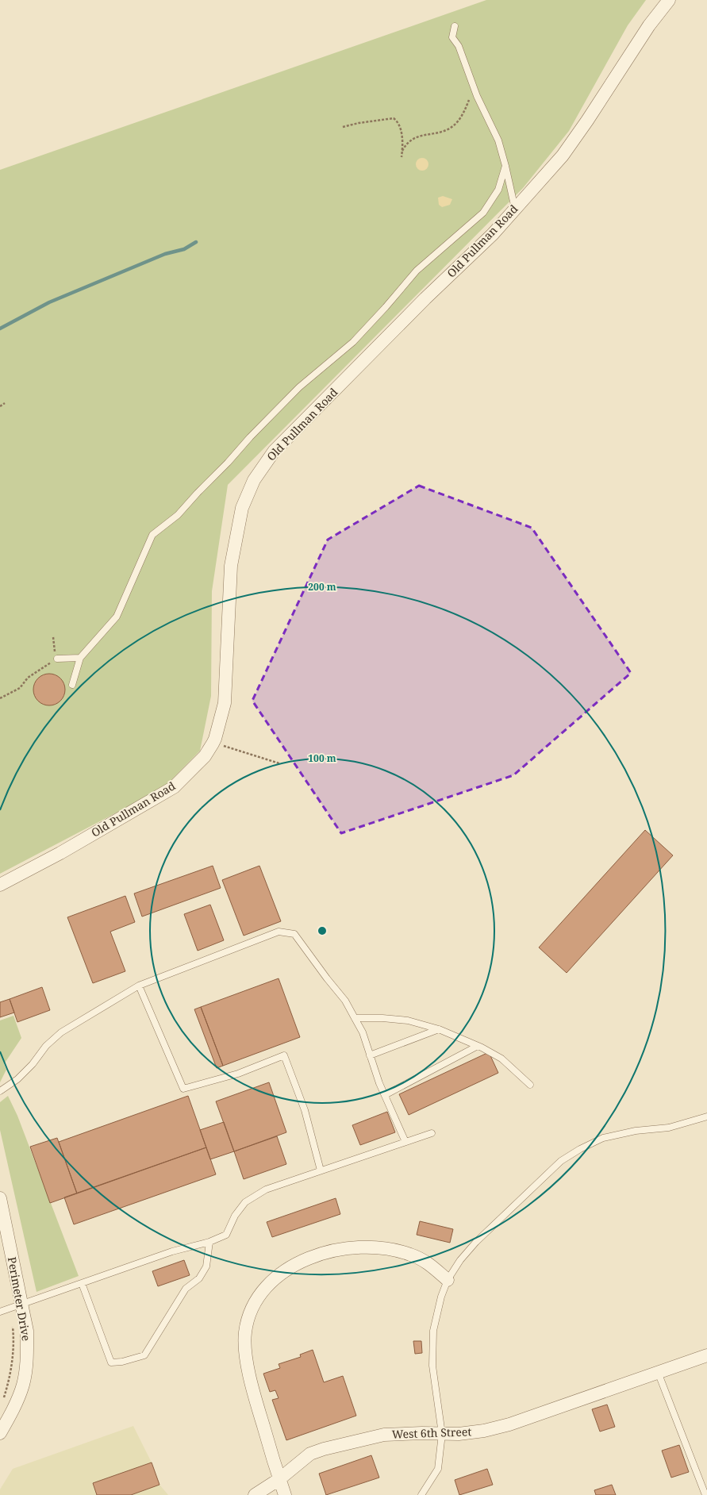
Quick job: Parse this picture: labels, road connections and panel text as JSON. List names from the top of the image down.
{
  "streets": {
    "street": ["Old Pullman Road", "Perimeter Drive", "West 6th Street"]
  },
  "rings": ["200 m", "100 m"]
}
